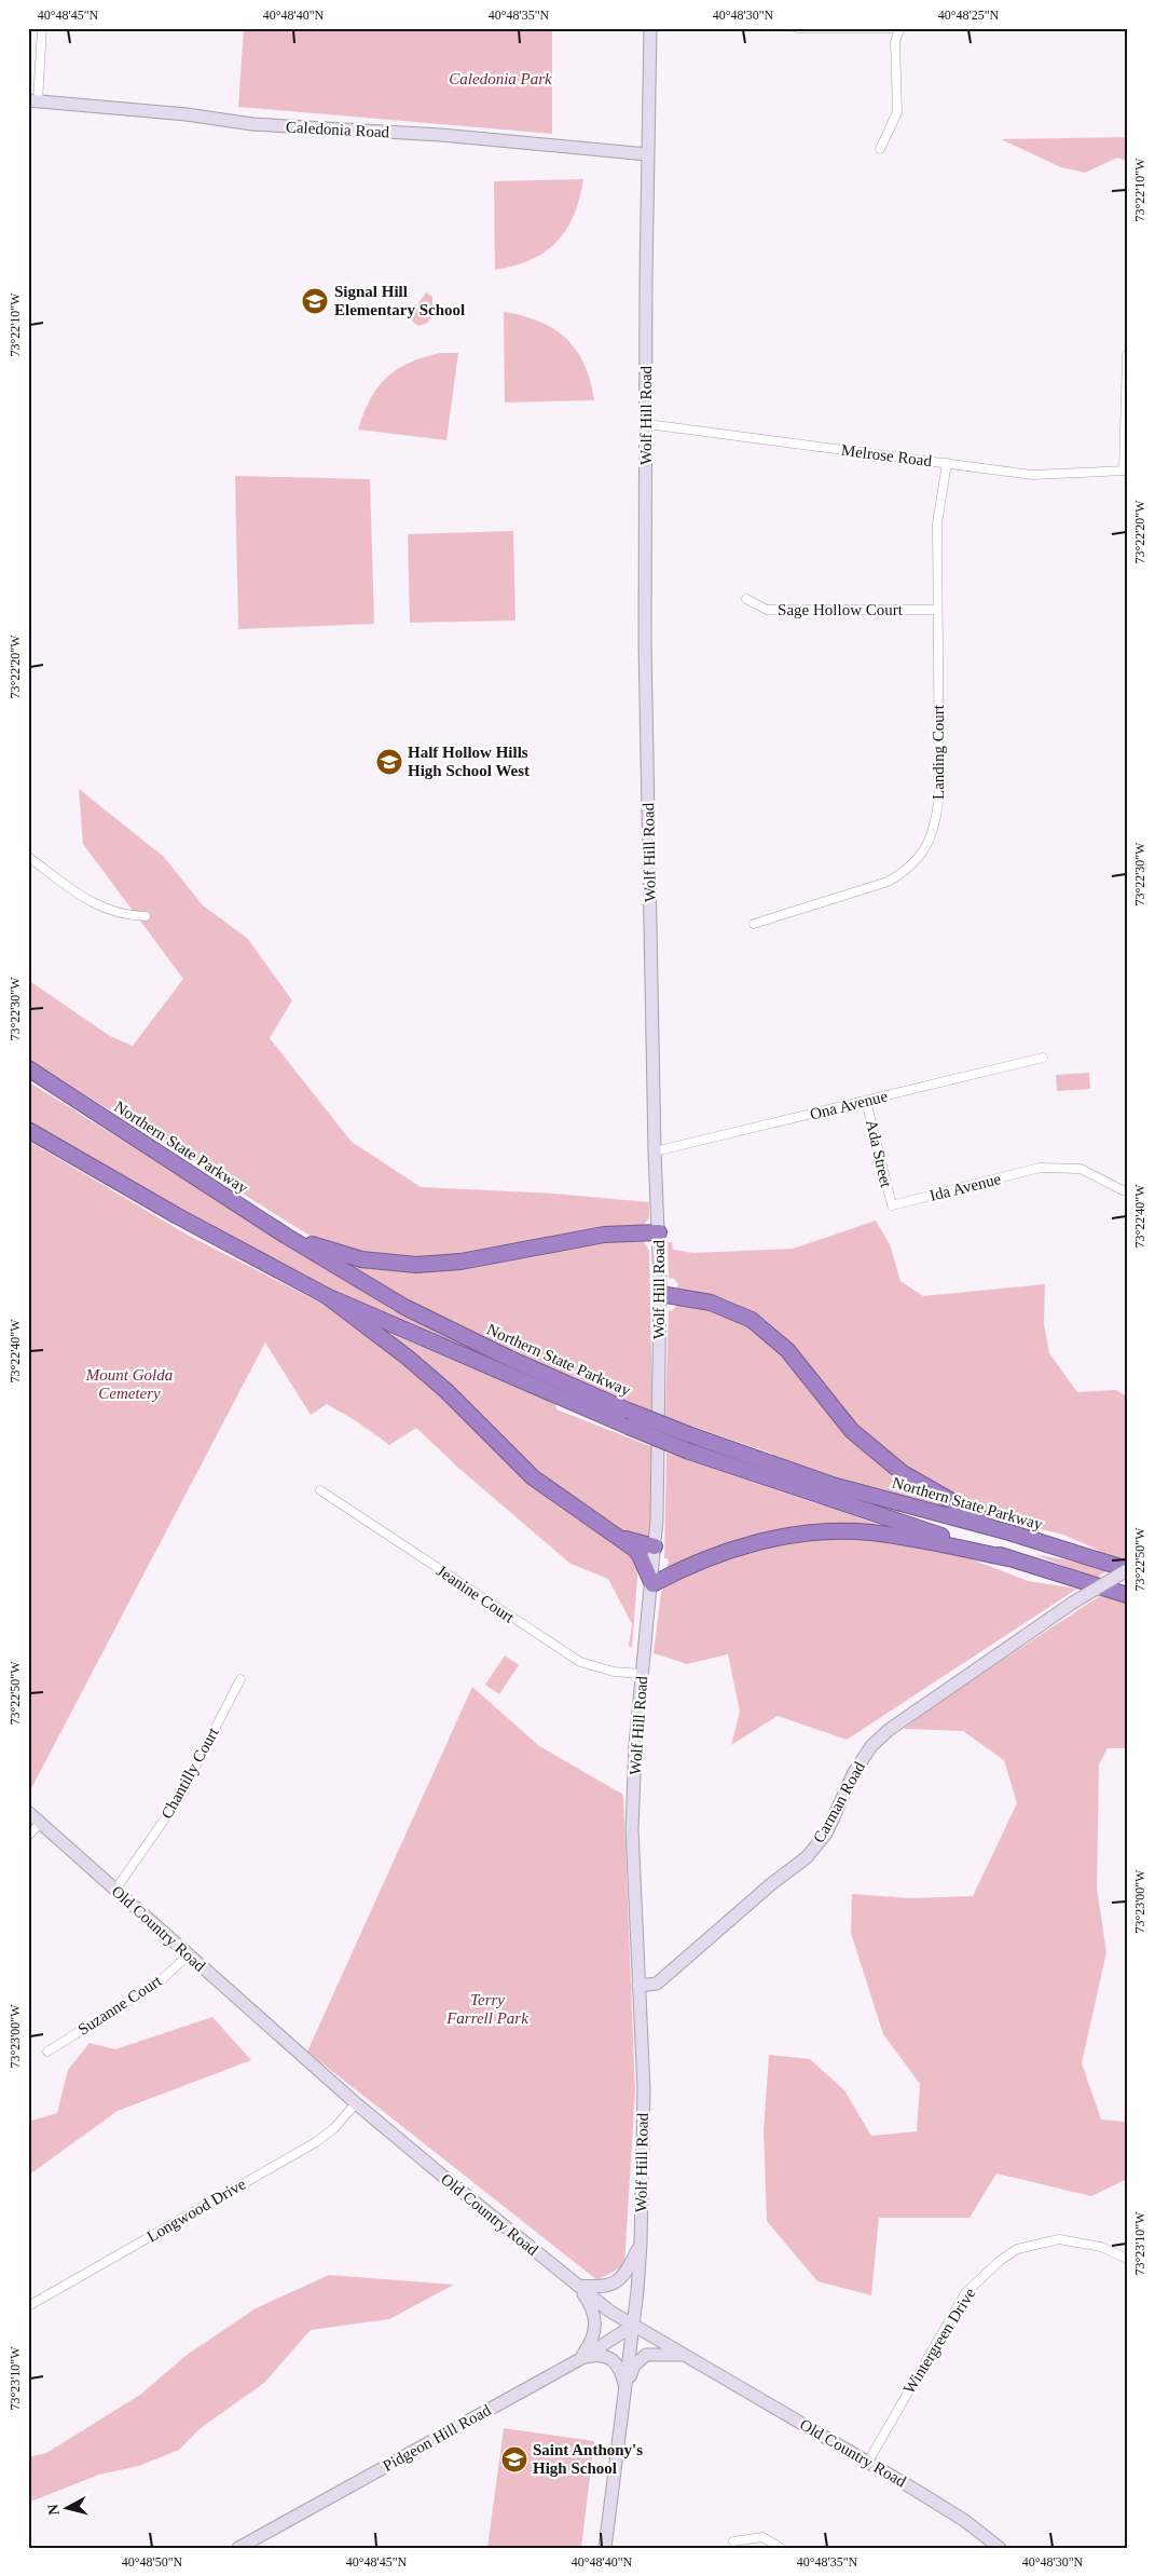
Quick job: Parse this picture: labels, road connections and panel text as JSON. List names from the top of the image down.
{
  "streets": {
    "highway": ["Northern State Parkway"],
    "street": [
      "Caledonia Road",
      "Wolf Hill Road",
      "Melrose Road",
      "Sage Hollow Court",
      "Landing Court",
      "Ona Avenue",
      "Ada Street",
      "Ida Avenue",
      "Jeanine Court",
      "Chantilly Court",
      "Carman Road",
      "Old Country Road",
      "Suzanne Court",
      "Longwood Drive",
      "Wintergreen Drive",
      "Pidgeon Hill Road"
    ]
  },
  "crossings": [
    ["Caledonia Road", "Wolf Hill Road"],
    ["Wolf Hill Road", "Melrose Road"],
    ["Wolf Hill Road", "Ona Avenue"],
    ["Wolf Hill Road", "Jeanine Court"],
    ["Wolf Hill Road", "Carman Road"],
    ["Wolf Hill Road", "Old Country Road"],
    ["Wolf Hill Road", "Pidgeon Hill Road"],
    ["Melrose Road", "Landing Court"],
    ["Sage Hollow Court", "Landing Court"],
    ["Ona Avenue", "Ada Street"],
    ["Northern State Parkway", "Carman Road"],
    ["Ada Street", "Ida Avenue"],
    ["Chantilly Court", "Old Country Road"],
    ["Old Country Road", "Suzanne Court"],
    ["Old Country Road", "Longwood Drive"],
    ["Old Country Road", "Wintergreen Drive"],
    ["Old Country Road", "Pidgeon Hill Road"]
  ],
  "parks": ["Caledonia Park", "Mount Golda Cemetery", "Terry Farrell Park"],
  "places": {
    "school or university": ["Signal Hill Elementary School", "Half Hollow Hills High School West", "Saint Anthony's High School"]
  },
  "north": "left",
  "coordinates": [
    "40°48'45\"N",
    "40°48'40\"N",
    "40°48'35\"N",
    "40°48'30\"N",
    "40°48'25\"N",
    "73°22'10\"W",
    "73°22'20\"W",
    "73°22'30\"W",
    "73°22'40\"W",
    "73°22'50\"W",
    "73°23'00\"W",
    "73°23'10\"W",
    "40°48'50\"N"
  ]
}
